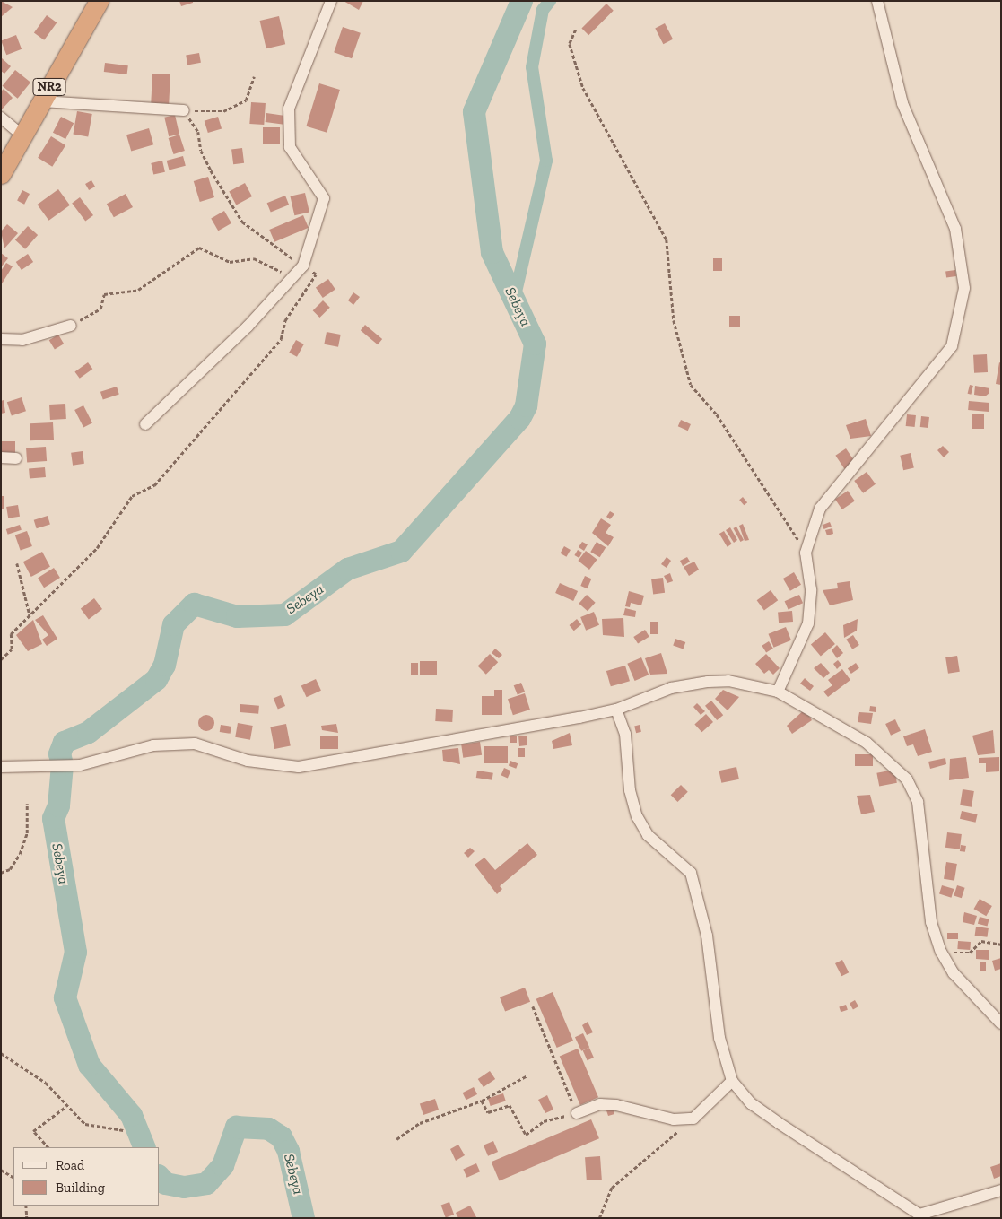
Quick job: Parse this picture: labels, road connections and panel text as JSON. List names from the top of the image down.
{
  "streets": {
    "highway": ["NR2"]
  },
  "water": ["Sebeya"],
  "legend": ["Road", "Building"]
}
